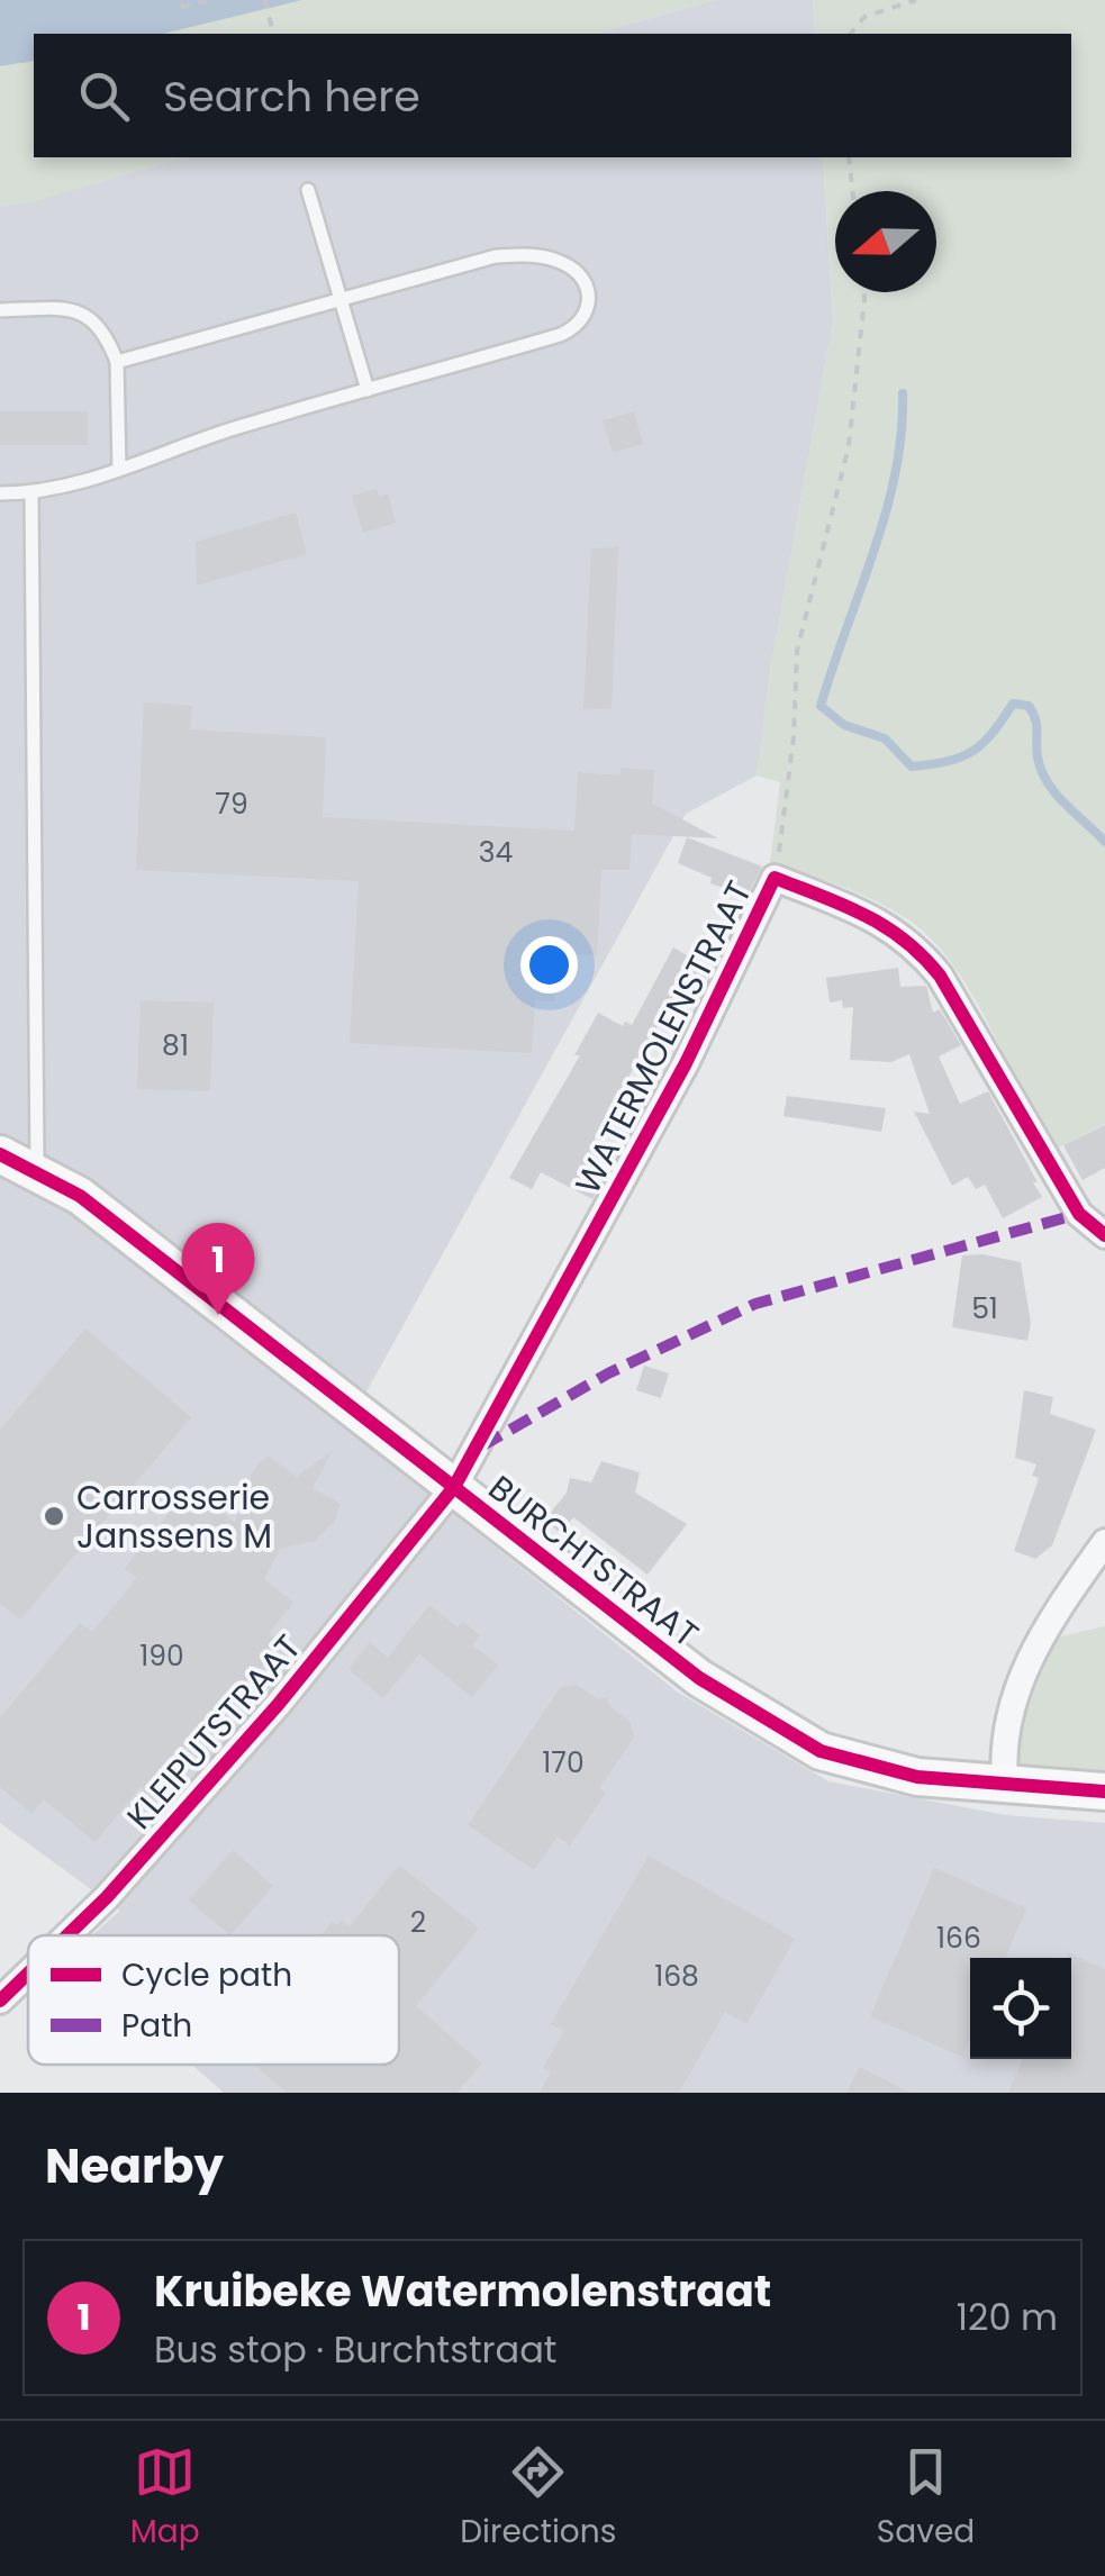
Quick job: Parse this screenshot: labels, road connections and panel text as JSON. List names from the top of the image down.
{
  "streets": {
    "main road": ["BURCHTSTRAAT"],
    "street": ["WATERMOLENSTRAAT", "KLEIPUTSTRAAT"]
  },
  "crossings": [
    ["WATERMOLENSTRAAT", "BURCHTSTRAAT"],
    ["WATERMOLENSTRAAT", "KLEIPUTSTRAAT"],
    ["BURCHTSTRAAT", "KLEIPUTSTRAAT"]
  ],
  "places": ["Carrosserie Janssens M"],
  "house_numbers": [
    "79",
    "34",
    "81",
    "51",
    "190",
    "170",
    "2",
    "166",
    "168"
  ],
  "legend": ["Cycle path", "Path"],
  "north": "left",
  "page": {
    "search": "Search here",
    "pins": "1",
    "heading": "Nearby",
    "list": [
      {
        "mark": "1",
        "name": "Kruibeke Watermolenstraat",
        "note": "Bus stop · Burchtstraat",
        "value": "120 m"
      }
    ],
    "nav": ["Map", "Directions", "Saved"]
  }
}
